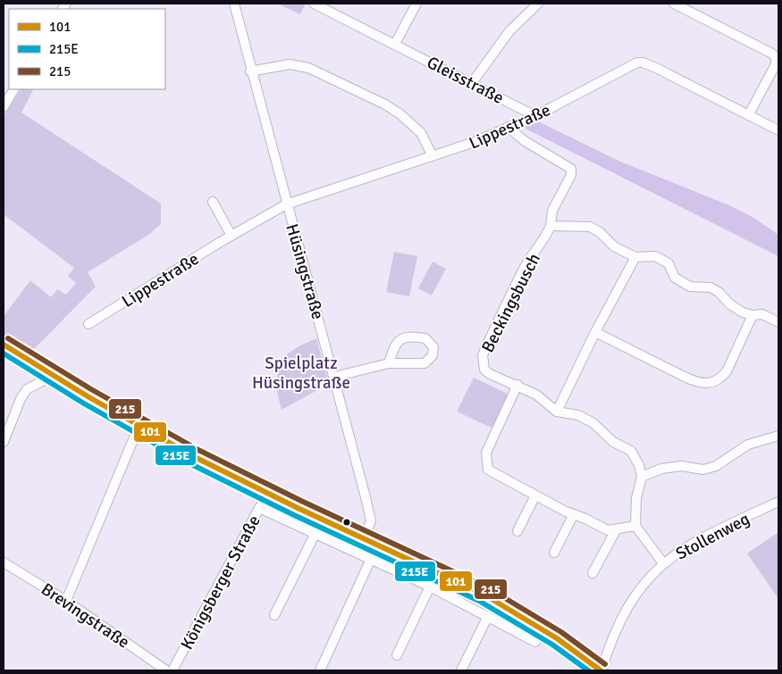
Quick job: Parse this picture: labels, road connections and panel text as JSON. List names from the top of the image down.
{
  "streets": {
    "street": [
      "Gleisstraße",
      "Lippestraße",
      "Hüsingstraße",
      "Beckingsbusch",
      "Stollenweg",
      "Königsberger Straße",
      "Brevingstraße"
    ]
  },
  "crossings": [
    ["Gleisstraße", "Lippestraße"],
    ["Lippestraße", "Hüsingstraße"],
    ["Lippestraße", "Beckingsbusch"]
  ],
  "parks": ["Spielplatz Hüsingstraße"],
  "lines": ["transit line 215", "transit line 101", "transit line 215E"],
  "legend": ["101", "215E", "215"]
}
